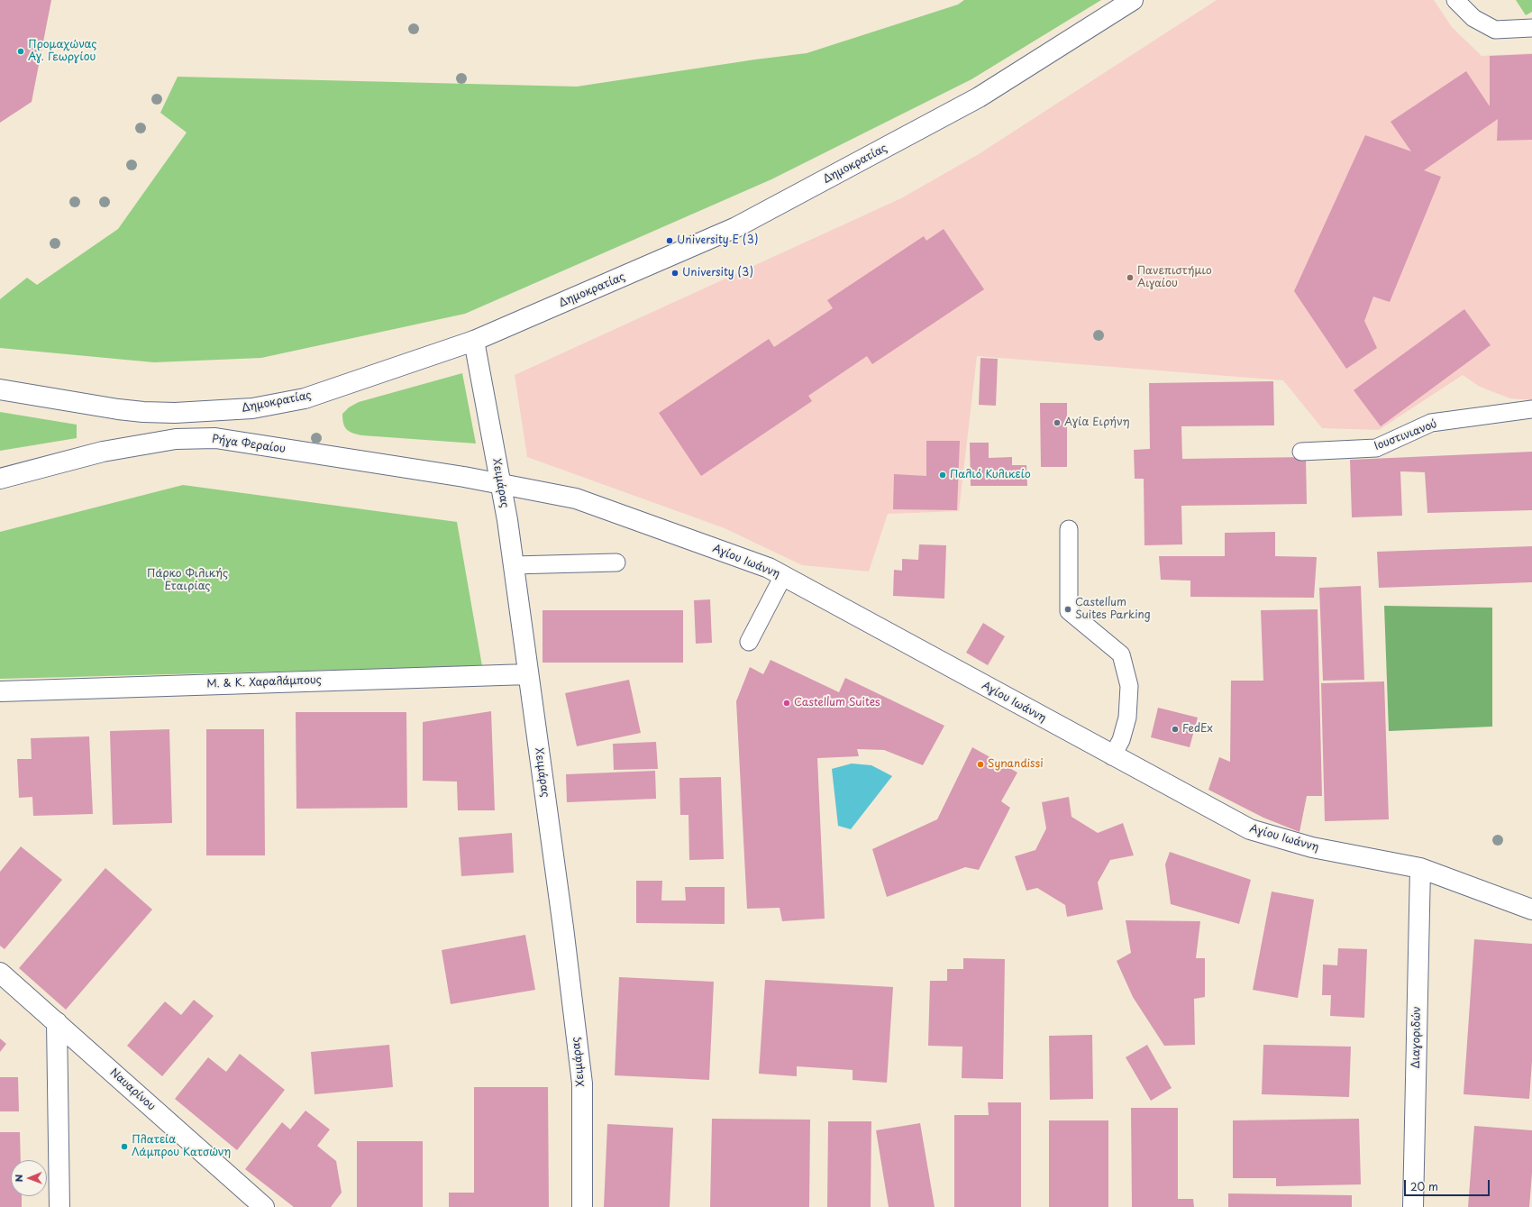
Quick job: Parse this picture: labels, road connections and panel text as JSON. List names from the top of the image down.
{
  "streets": {
    "street": [
      "Δημοκρατίας",
      "Ρήγα Φεραίου",
      "Χειμάρας",
      "Αγίου Ιωάννη",
      "Μ. & Κ. Χαραλάμπους",
      "Διαγοριδών",
      "Ναυαρίνου"
    ],
    "lane": ["Ιουστινιανού"]
  },
  "crossings": [
    ["Δημοκρατίας", "Χειμάρας"],
    ["Ρήγα Φεραίου", "Χειμάρας"],
    ["Ρήγα Φεραίου", "Αγίου Ιωάννη"],
    ["Χειμάρας", "Αγίου Ιωάννη"],
    ["Χειμάρας", "Μ. & Κ. Χαραλάμπους"],
    ["Αγίου Ιωάννη", "Διαγοριδών"]
  ],
  "parks": ["Πάρκο Φιλικής Εταιρίας"],
  "places": [
    "Προμαχώνας Αγ. Γεωργίου",
    "University E (3)",
    "University (3)",
    "Πανεπιστήμιο Αιγαίου",
    "Αγία Ειρήνη",
    "Παλιό Κυλικείο",
    "Castellum Suites Parking",
    "Castellum Suites",
    "FedEx",
    "Synandissi",
    "Πλατεία Λάμπρου Κατσώνη"
  ],
  "scale_bar": "20 m",
  "north": "left"
}
